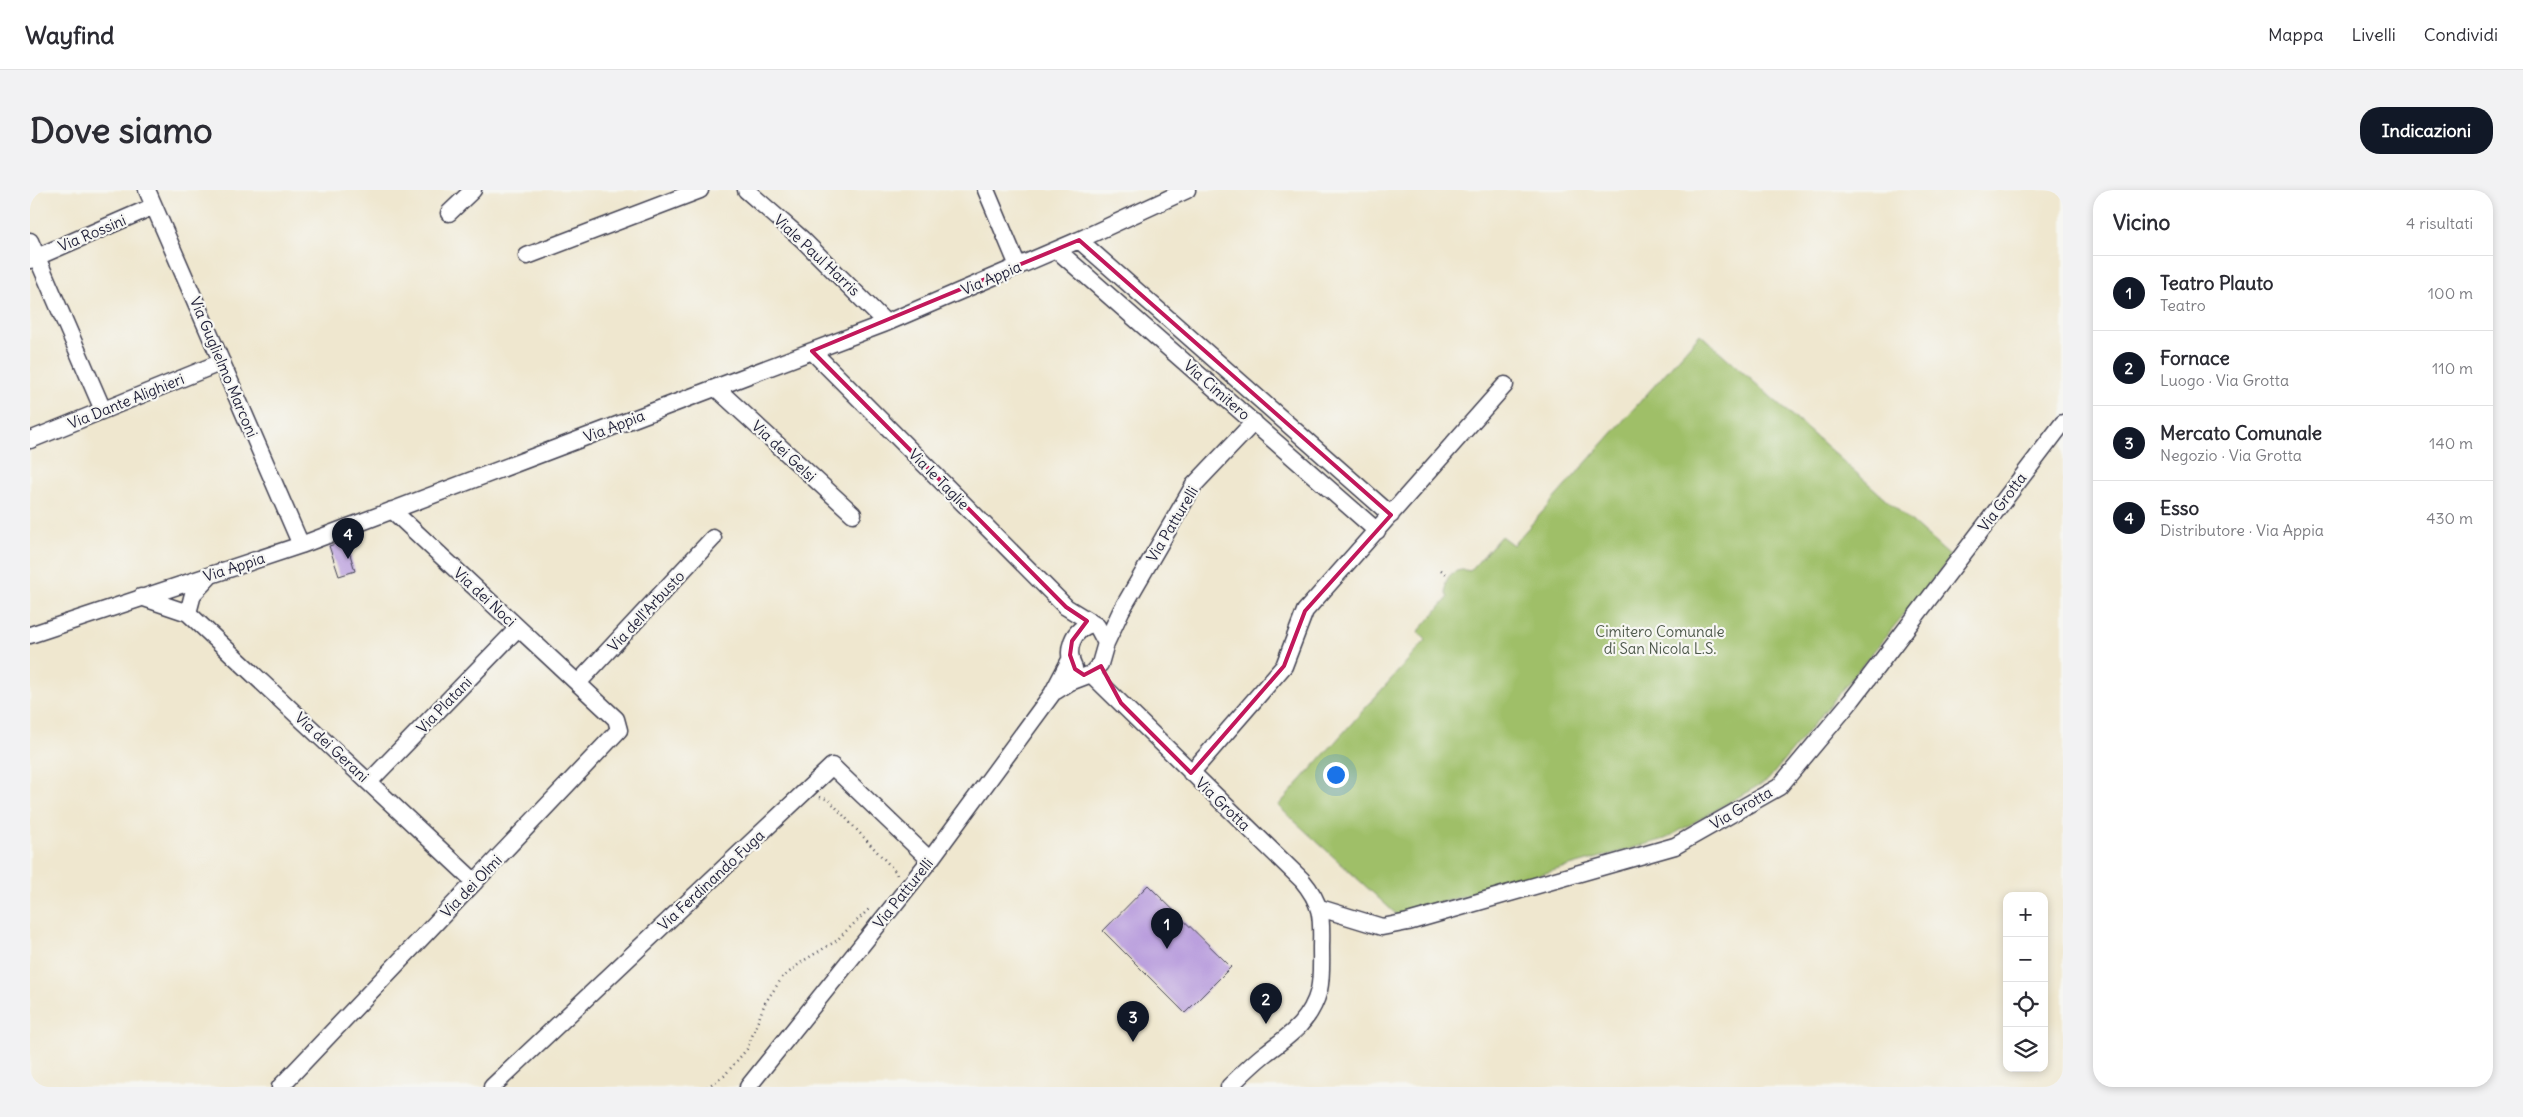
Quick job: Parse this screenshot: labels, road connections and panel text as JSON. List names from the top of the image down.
{
  "streets": {
    "street": [
      "Via Rossini",
      "Viale Paul Harris",
      "Via Appia",
      "Via Guglielmo Marconi",
      "Via Cimitero",
      "Via Dante Alighieri",
      "Via dei Gelsi",
      "Via le Taglie",
      "Via Grotta",
      "Via Patturelli",
      "Via dei Noci",
      "Via dell'Arbusto",
      "Via Platani",
      "Via dei Gerani",
      "Via Ferdinando Fuga",
      "Via dei Olmi"
    ]
  },
  "crossings": [
    ["Via Rossini", "Via Guglielmo Marconi"],
    ["Viale Paul Harris", "Via Appia"],
    ["Via Appia", "Via Guglielmo Marconi"],
    ["Via Appia", "Via Cimitero"],
    ["Via Appia", "Via dei Gelsi"],
    ["Via Appia", "Via le Taglie"],
    ["Via Appia", "Via dei Noci"],
    ["Via Appia", "Via dei Gerani"],
    ["Via Guglielmo Marconi", "Via Dante Alighieri"],
    ["Via Cimitero", "Via Patturelli"],
    ["Via le Taglie", "Via Grotta"],
    ["Via le Taglie", "Via Patturelli"],
    ["Via Grotta", "Via Patturelli"],
    ["Via Patturelli", "Via Ferdinando Fuga"],
    ["Via dei Noci", "Via dell'Arbusto"],
    ["Via dei Noci", "Via Platani"],
    ["Via dei Noci", "Via dei Olmi"],
    ["Via dell'Arbusto", "Via dei Olmi"],
    ["Via Platani", "Via dei Gerani"],
    ["Via dei Gerani", "Via dei Olmi"]
  ],
  "parks": ["Cimitero Comunale di San Nicola L.S."],
  "page": {
    "header": "Wayfind",
    "nav": ["Mappa", "Livelli", "Condividi"],
    "buttons": "Indicazioni",
    "title": "Dove siamo",
    "heading": ["Vicino", "4 risultati"],
    "list": [
      {
        "mark": "1",
        "name": "Teatro Plauto",
        "note": "Teatro",
        "value": "100 m"
      },
      {
        "mark": "2",
        "name": "Fornace",
        "note": "Luogo · Via Grotta",
        "value": "110 m"
      },
      {
        "mark": "3",
        "name": "Mercato Comunale",
        "note": "Negozio · Via Grotta",
        "value": "140 m"
      },
      {
        "mark": "4",
        "name": "Esso",
        "note": "Distributore · Via Appia",
        "value": "430 m"
      }
    ],
    "pins": [
      "4",
      "1",
      "2",
      "3"
    ],
    "map_buttons": ["+", "−"]
  }
}
